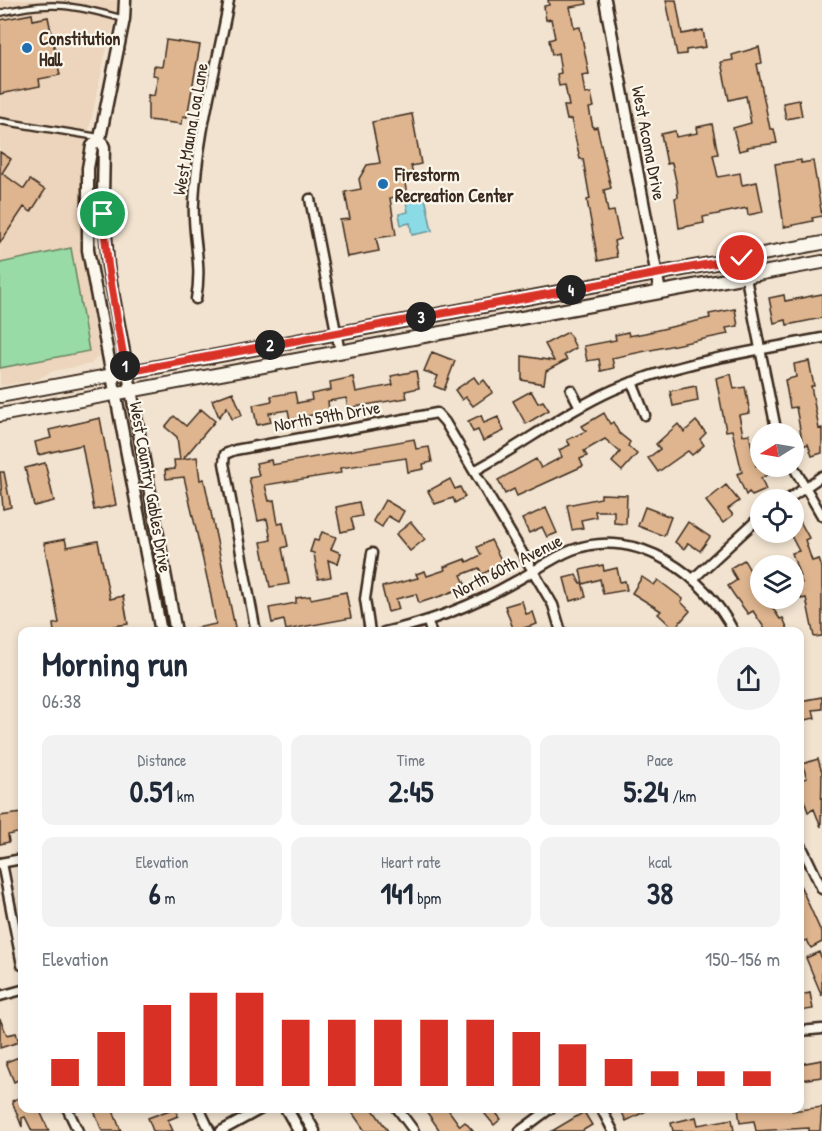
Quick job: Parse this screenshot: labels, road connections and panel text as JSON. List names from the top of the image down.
{
  "streets": {
    "street": [
      "West Mauna Loa Lane",
      "West Acoma Drive",
      "North 59th Drive",
      "West Country Gables Drive",
      "North 60th Avenue"
    ]
  },
  "places": ["Constitution Hall", "Firestorm Recreation Center"],
  "north": "left",
  "page": {
    "pins": [
      "4",
      "3",
      "2",
      "1"
    ],
    "heading": ["Morning run", "06:38"],
    "stats": [
      ["Distance", "0.51 km"],
      ["Time", "2:45"],
      ["Pace", "5:24 /km"],
      ["Elevation", "6 m"],
      ["Heart rate", "141 bpm"],
      ["kcal", "38"]
    ],
    "chart": ["Elevation", "150–156 m"]
  }
}
